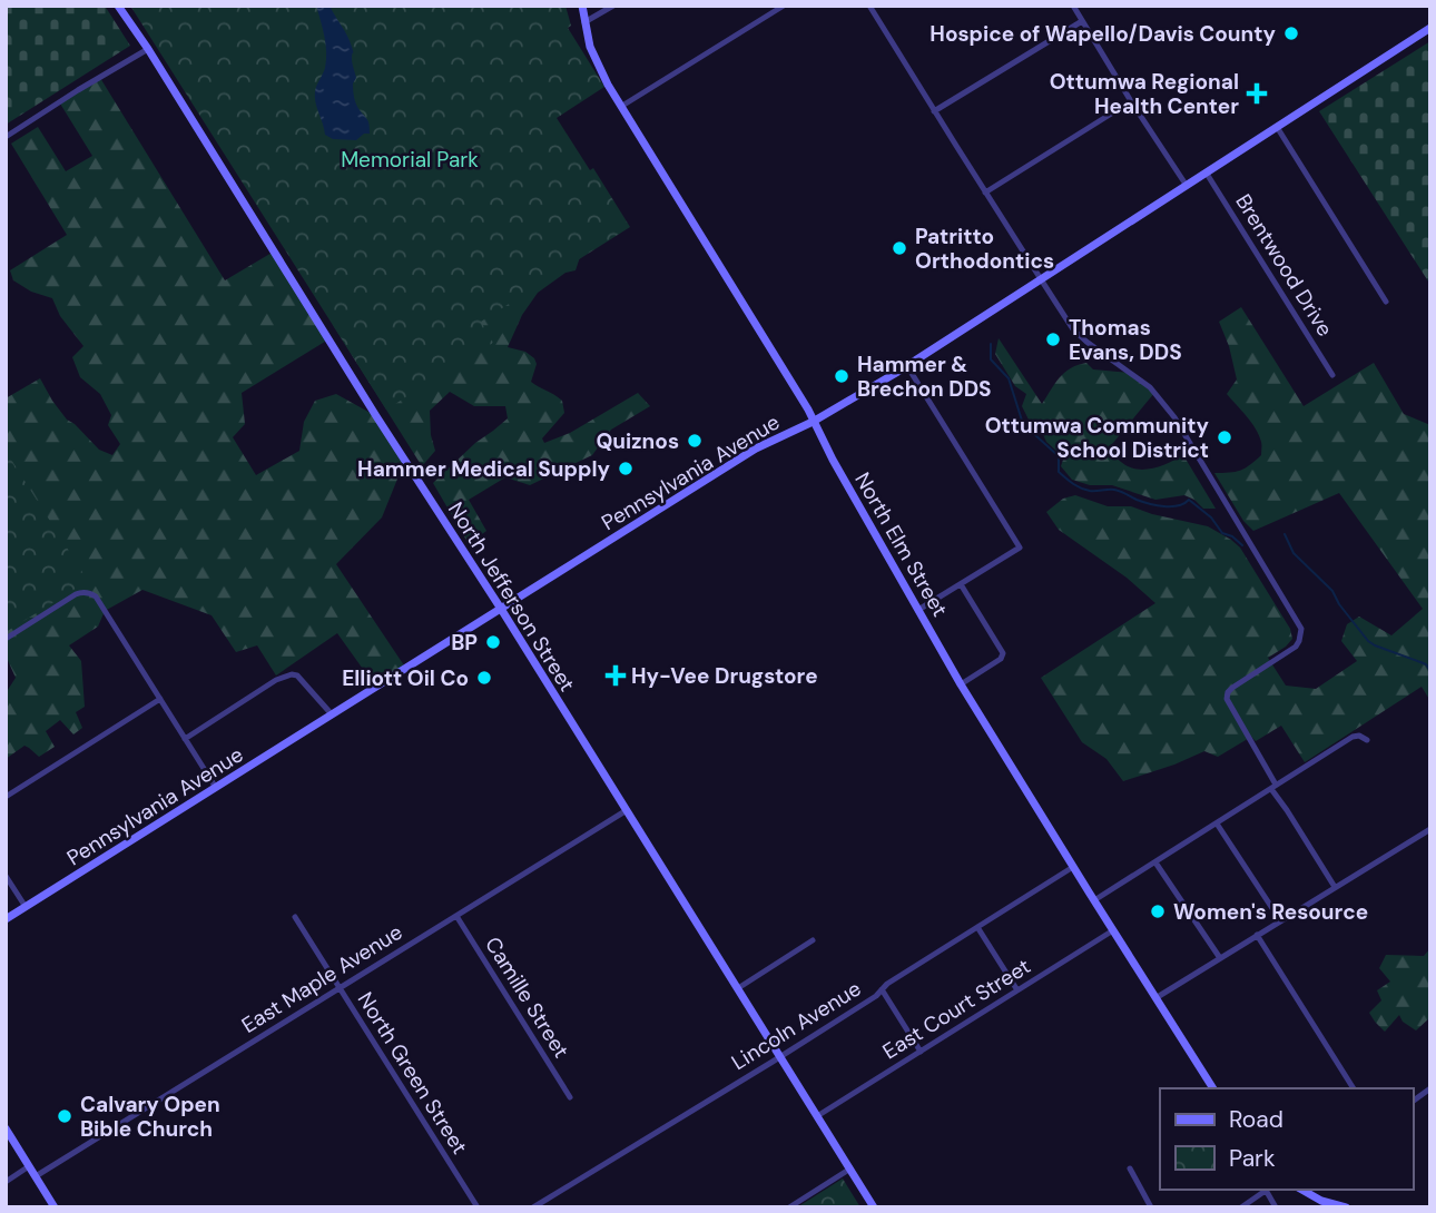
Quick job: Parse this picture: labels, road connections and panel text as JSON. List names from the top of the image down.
{
  "streets": {
    "main road": ["Pennsylvania Avenue", "North Elm Street", "North Jefferson Street"],
    "street": [
      "Brentwood Drive",
      "East Maple Avenue",
      "Camille Street",
      "East Court Street",
      "Lincoln Avenue",
      "North Green Street"
    ]
  },
  "crossings": [
    ["Brentwood Drive", "Pennsylvania Avenue"],
    ["Pennsylvania Avenue", "North Elm Street"],
    ["Pennsylvania Avenue", "North Jefferson Street"],
    ["North Elm Street", "East Court Street"],
    ["North Elm Street", "Lincoln Avenue"],
    ["North Jefferson Street", "East Maple Avenue"],
    ["North Jefferson Street", "East Court Street"],
    ["North Jefferson Street", "Lincoln Avenue"],
    ["East Maple Avenue", "Camille Street"],
    ["East Maple Avenue", "North Green Street"]
  ],
  "parks": ["Memorial Park"],
  "places": {
    "other": [
      "Hospice of Wapello/Davis County",
      "Patritto Orthodontics",
      "Thomas Evans, DDS",
      "Hammer & Brechon DDS",
      "Ottumwa Community School District",
      "Quiznos",
      "Hammer Medical Supply",
      "BP",
      "Elliott Oil Co",
      "Women's Resource",
      "Calvary Open Bible Church"
    ],
    "health": ["Ottumwa Regional Health Center", "Hy-Vee Drugstore"]
  },
  "legend": ["Road", "Park"]
}
